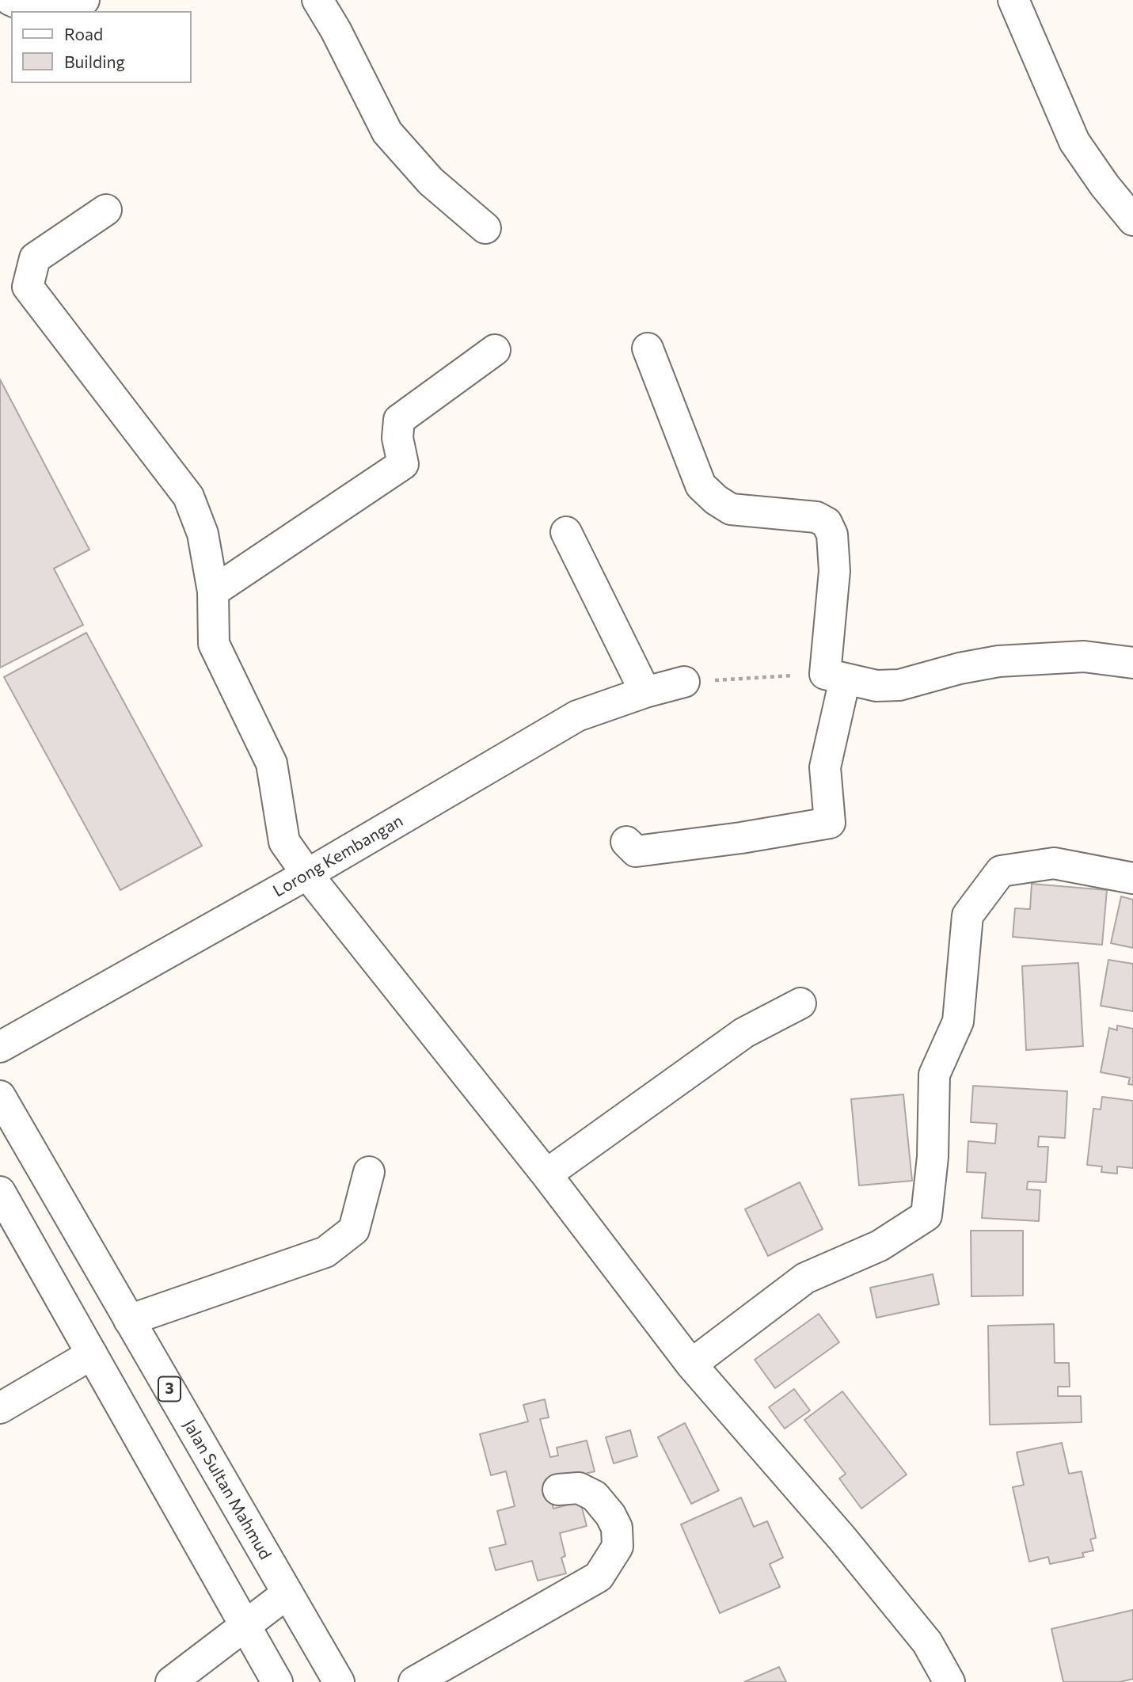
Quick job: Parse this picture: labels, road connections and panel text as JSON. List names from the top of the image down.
{
  "streets": {
    "main road": ["Lorong Kembangan", "3", "Jalan Sultan Mahmud"]
  },
  "legend": ["Road", "Building"]
}
